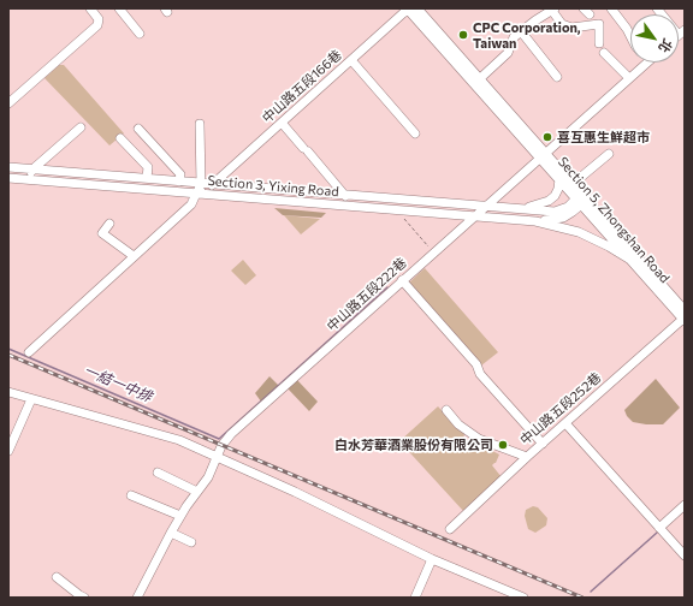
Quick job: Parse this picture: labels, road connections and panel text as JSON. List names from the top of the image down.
{
  "streets": {
    "street": [
      "中山路五段166巷",
      "Section 3, Yixing Road",
      "Section 5, Zhongshan Road",
      "中山路五段222巷",
      "中山路五段252巷"
    ]
  },
  "crossings": [
    ["中山路五段166巷", "Section 3, Yixing Road"],
    ["中山路五段166巷", "Section 5, Zhongshan Road"],
    ["Section 3, Yixing Road", "Section 5, Zhongshan Road"],
    ["Section 3, Yixing Road", "中山路五段222巷"],
    ["Section 5, Zhongshan Road", "中山路五段222巷"],
    ["Section 5, Zhongshan Road", "中山路五段252巷"]
  ],
  "water": ["一結一中排"],
  "places": ["CPC Corporation, Taiwan", "喜互惠生鮮超市", "白水芳華酒業股份有限公司"],
  "north": "bottom right"
}
